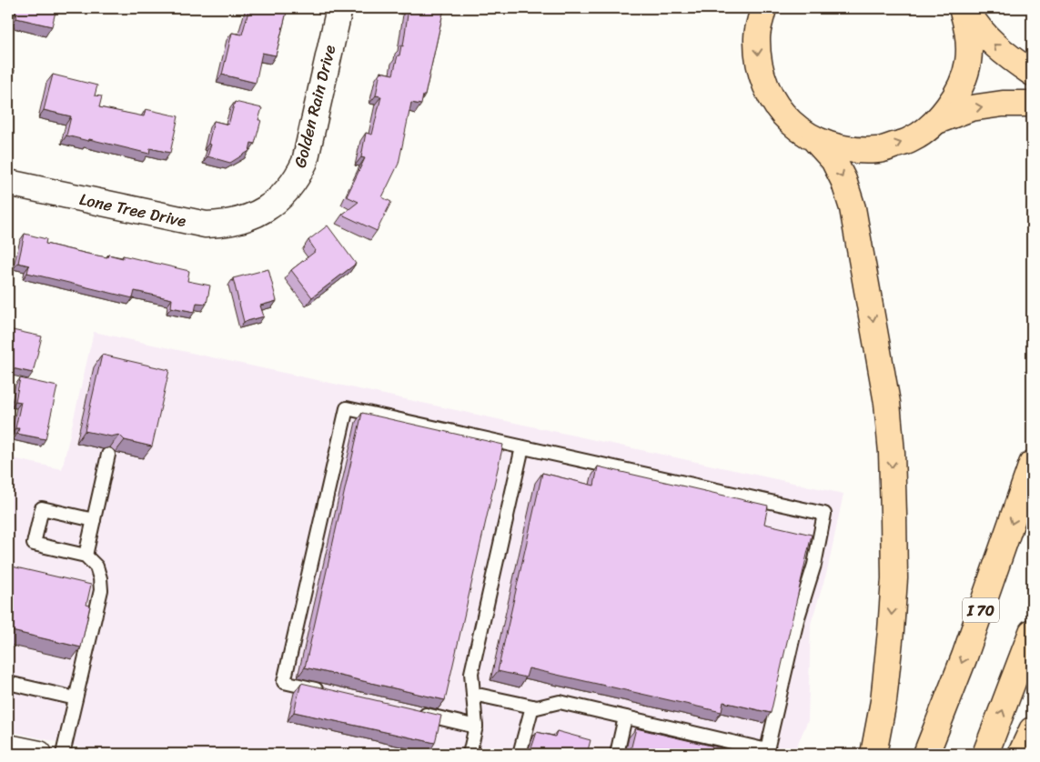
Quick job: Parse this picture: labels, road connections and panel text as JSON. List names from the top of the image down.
{
  "streets": {
    "highway": ["I 70"],
    "street": ["Golden Rain Drive", "Lone Tree Drive"]
  },
  "crossings": [
    ["Golden Rain Drive", "Lone Tree Drive"]
  ]
}
